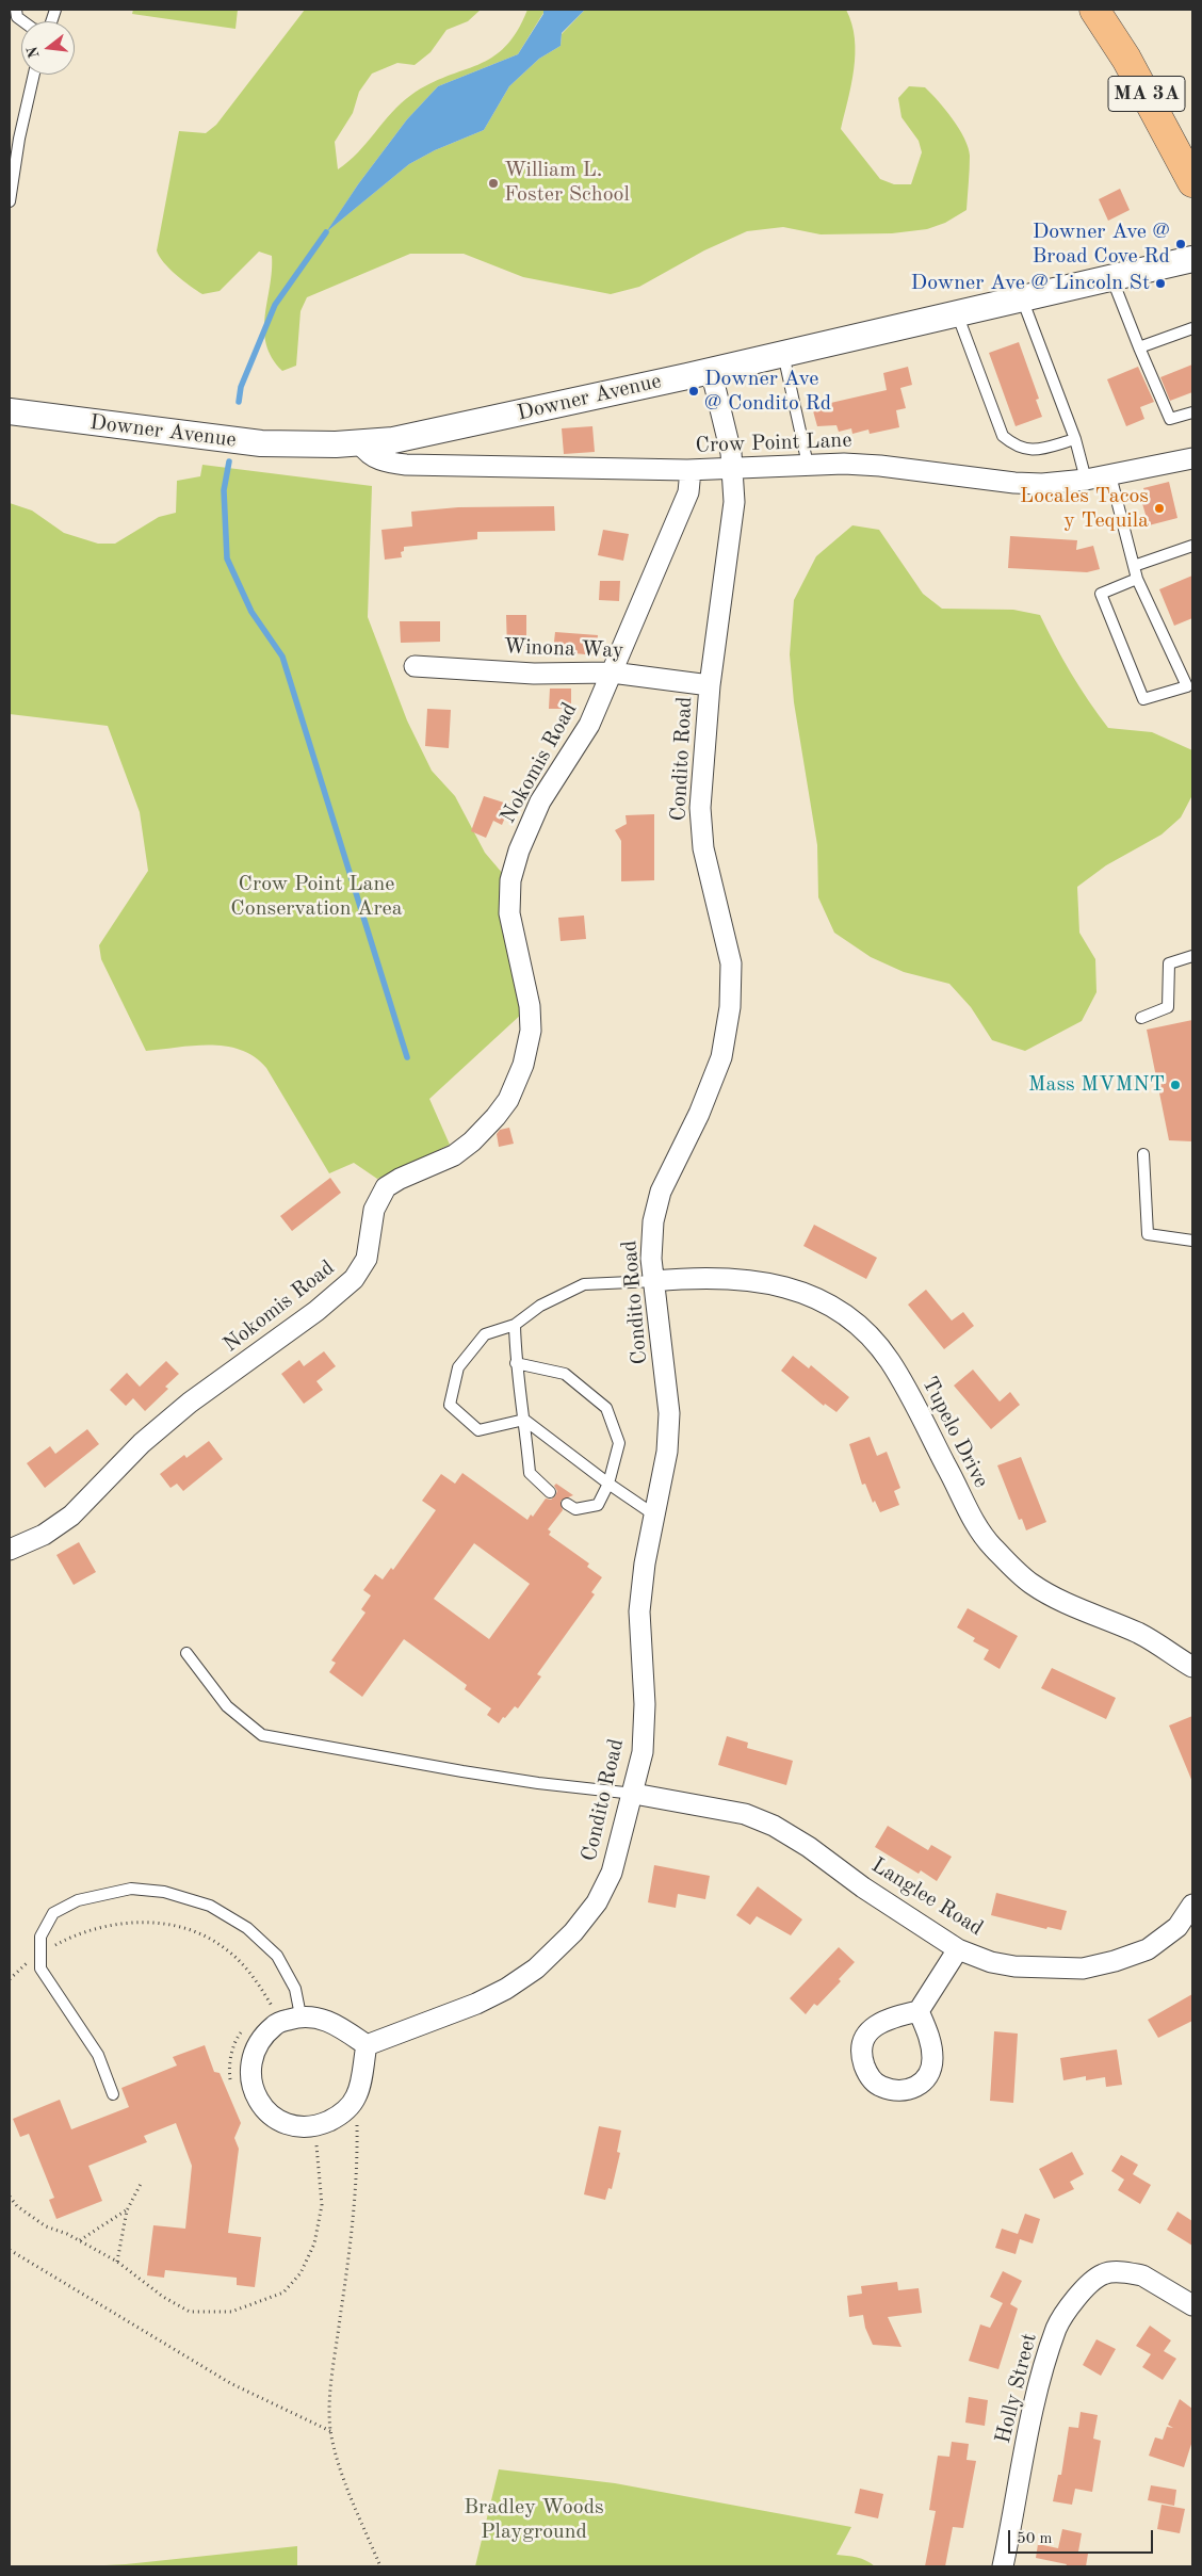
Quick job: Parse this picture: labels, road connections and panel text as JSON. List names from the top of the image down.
{
  "streets": {
    "main road": ["MA 3A"],
    "street": [
      "Downer Avenue",
      "Crow Point Lane",
      "Winona Way",
      "Condito Road",
      "Nokomis Road",
      "Tupelo Drive",
      "Langlee Road",
      "Holly Street"
    ]
  },
  "crossings": [
    ["Downer Avenue", "Crow Point Lane"],
    ["Downer Avenue", "Condito Road"],
    ["Crow Point Lane", "Condito Road"],
    ["Crow Point Lane", "Nokomis Road"],
    ["Winona Way", "Condito Road"],
    ["Winona Way", "Nokomis Road"],
    ["Condito Road", "Tupelo Drive"],
    ["Condito Road", "Langlee Road"]
  ],
  "parks": ["Crow Point Lane Conservation Area", "Bradley Woods Playground"],
  "places": [
    "William L. Foster School",
    "Downer Ave @ Broad Cove Rd",
    "Downer Ave @ Lincoln St",
    "Downer Ave @ Condito Rd",
    "Locales Tacos y Tequila",
    "Mass MVMNT"
  ],
  "scale_bar": "50 m",
  "north": "left"
}
